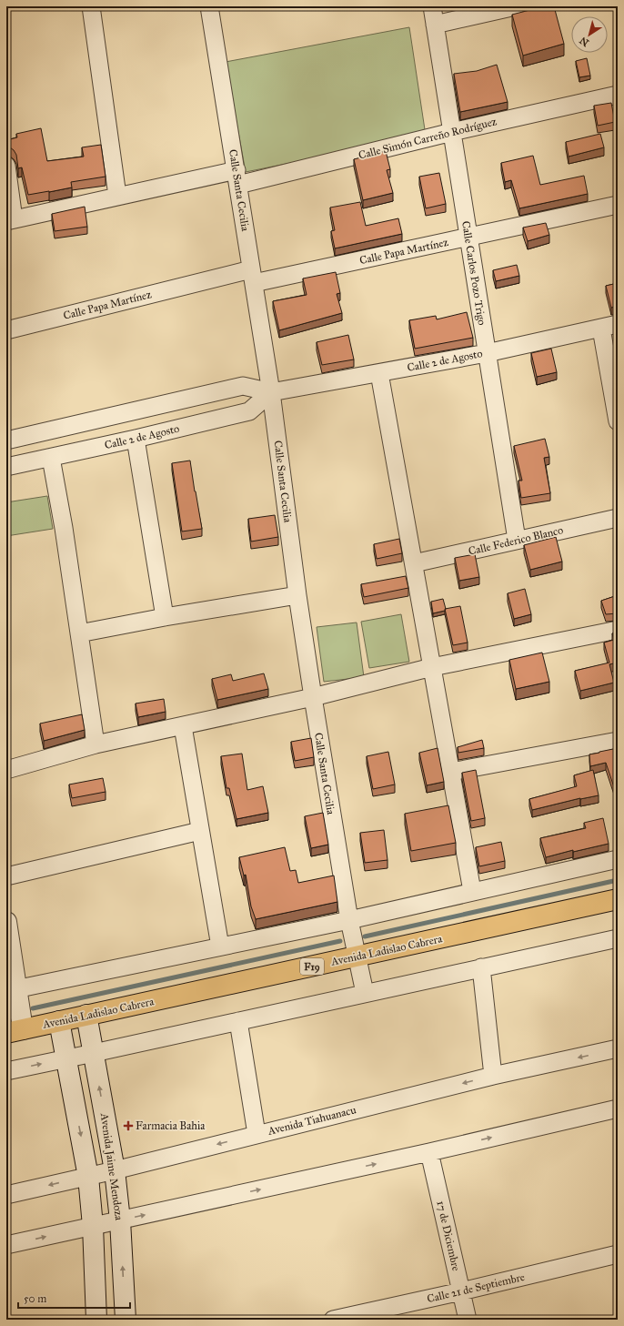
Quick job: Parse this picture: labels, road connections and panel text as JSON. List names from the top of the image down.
{
  "streets": {
    "highway": ["Avenida Ladislao Cabrera", "F19"],
    "main road": ["Avenida Jaime Mendoza"],
    "street": [
      "Calle Simón Carreño Rodríguez",
      "Calle Santa Cecilia",
      "Calle Papa Martínez",
      "Calle Carlos Pozo Trigo",
      "Calle 2 de Agosto",
      "Calle Federico Blanco",
      "Avenida Tiahuanacu",
      "17 de Diciembre",
      "Calle 21 de Septiembre"
    ]
  },
  "crossings": [
    ["Calle Simón Carreño Rodríguez", "Calle Santa Cecilia"],
    ["Calle Simón Carreño Rodríguez", "Calle Carlos Pozo Trigo"],
    ["Calle Santa Cecilia", "Calle Papa Martínez"],
    ["Calle Santa Cecilia", "Calle 2 de Agosto"],
    ["Calle Santa Cecilia", "Avenida Ladislao Cabrera"],
    ["Calle Papa Martínez", "Calle Carlos Pozo Trigo"],
    ["Calle Carlos Pozo Trigo", "Calle 2 de Agosto"],
    ["Calle Carlos Pozo Trigo", "Calle Federico Blanco"],
    ["Avenida Ladislao Cabrera", "Avenida Jaime Mendoza"],
    ["Avenida Tiahuanacu", "Avenida Jaime Mendoza"],
    ["17 de Diciembre", "Calle 21 de Septiembre"]
  ],
  "places": {
    "health": ["Farmacia Bahia"]
  },
  "scale_bar": "50 m",
  "north": "bottom left"
}
